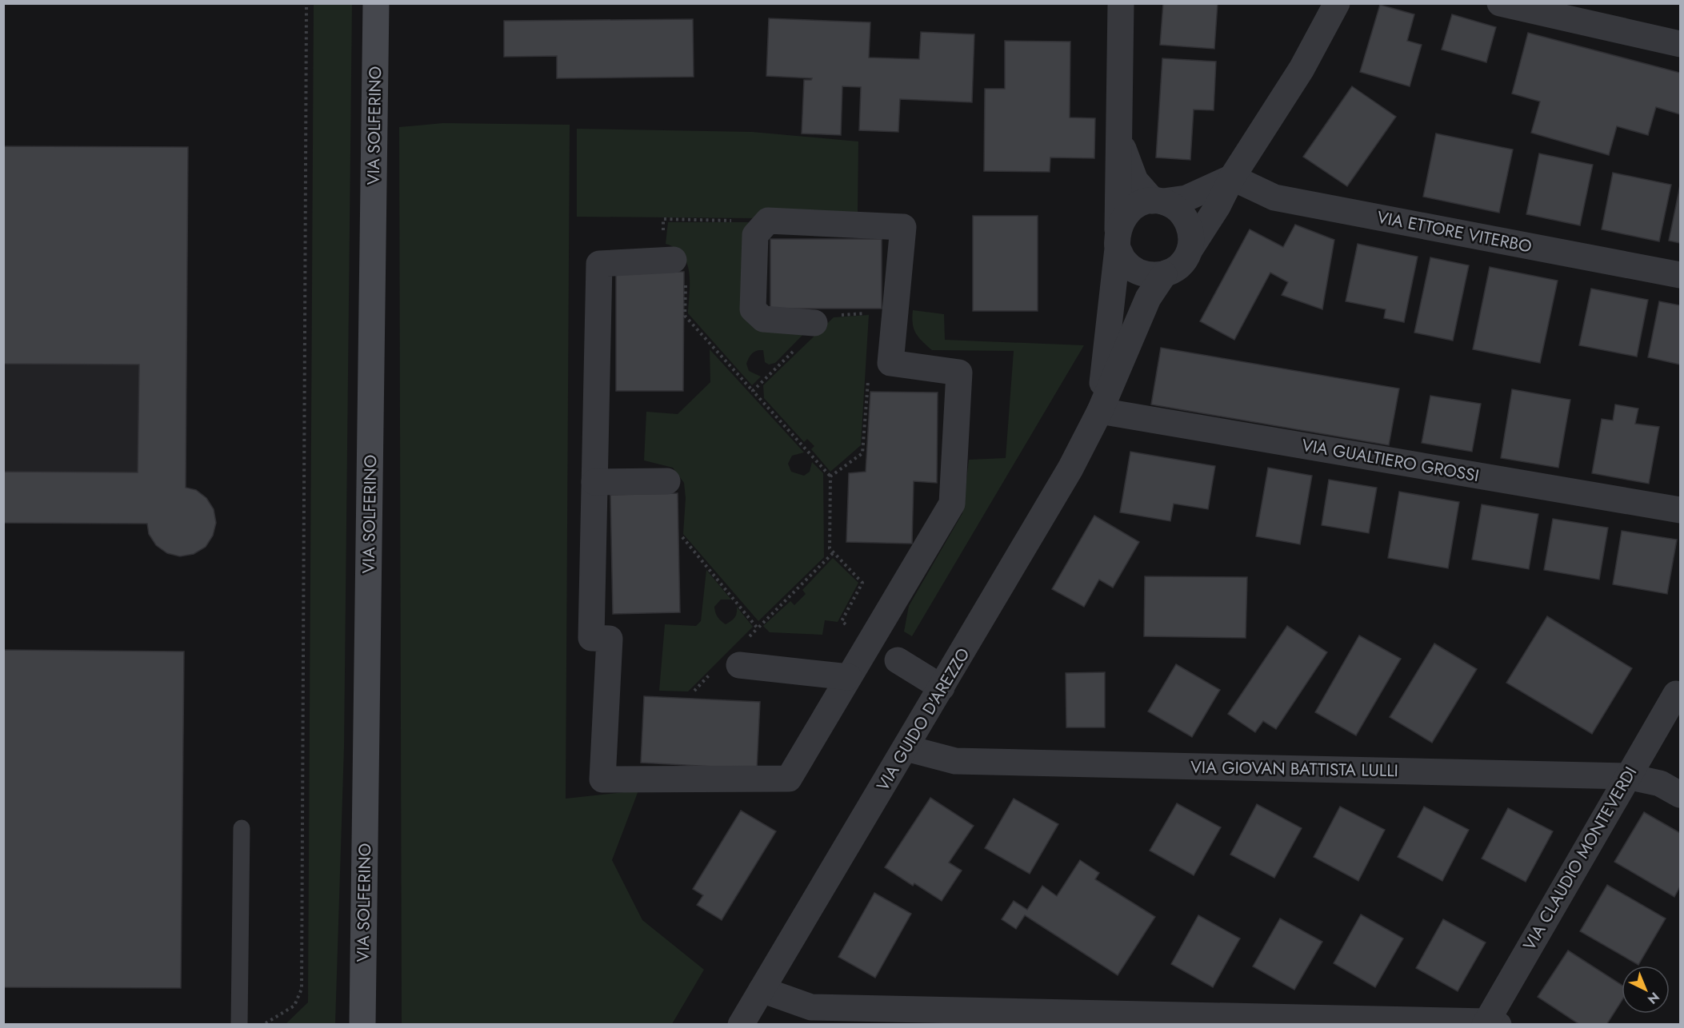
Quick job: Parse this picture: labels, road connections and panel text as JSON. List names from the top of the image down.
{
  "streets": {
    "main road": ["VIA SOLFERINO"],
    "street": [
      "VIA ETTORE VITERBO",
      "VIA GUALTIERO GROSSI",
      "VIA GUIDO D'AREZZO",
      "VIA GIOVAN BATTISTA LULLI",
      "VIA CLAUDIO MONTEVERDI"
    ]
  },
  "crossings": [
    ["VIA GUALTIERO GROSSI", "VIA GUIDO D'AREZZO"],
    ["VIA GUIDO D'AREZZO", "VIA GIOVAN BATTISTA LULLI"],
    ["VIA GIOVAN BATTISTA LULLI", "VIA CLAUDIO MONTEVERDI"]
  ],
  "north": "bottom right"
}
